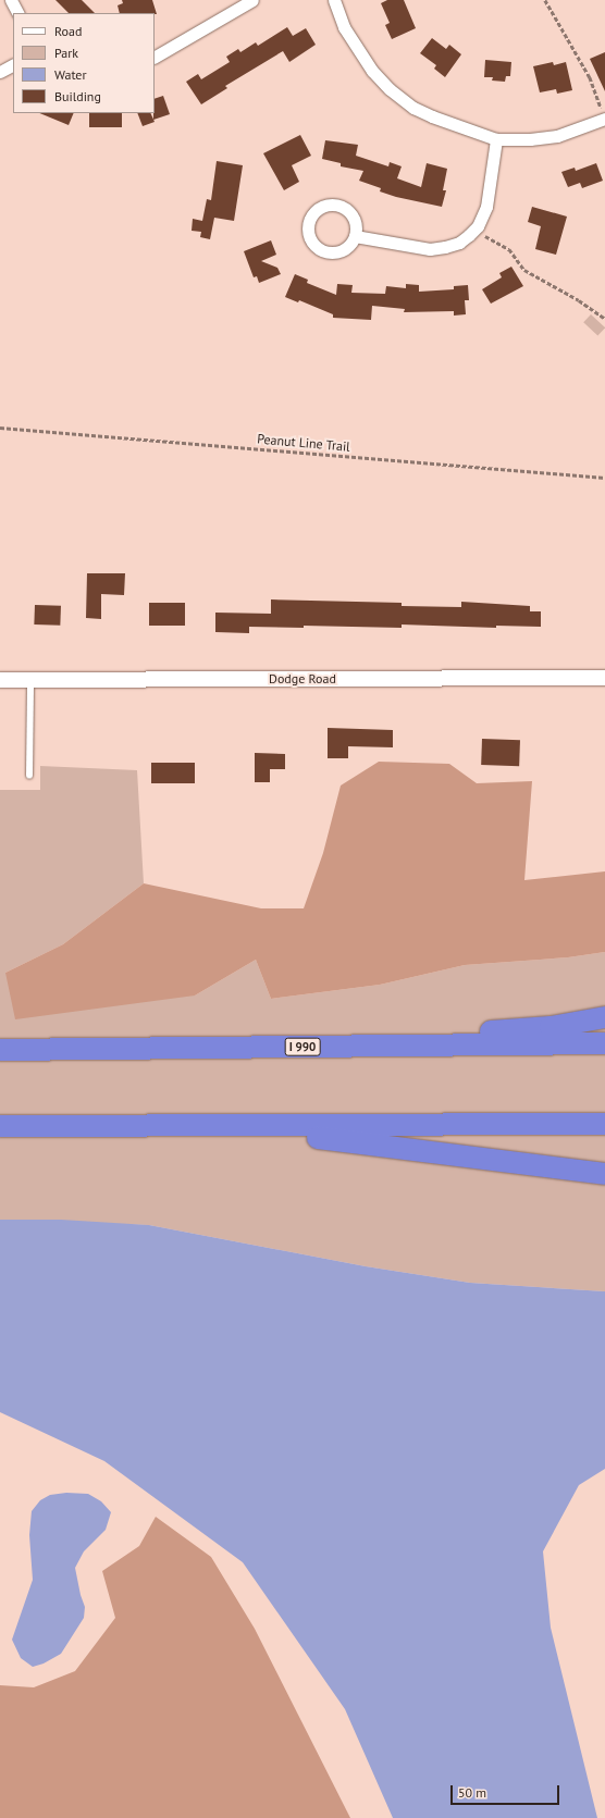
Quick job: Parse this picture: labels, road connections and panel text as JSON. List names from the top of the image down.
{
  "streets": {
    "highway": ["I 990"],
    "street": ["Dodge Road"],
    "path": ["Peanut Line Trail"]
  },
  "legend": [
    "Road",
    "Park",
    "Water",
    "Building"
  ],
  "scale_bar": "50 m"
}
